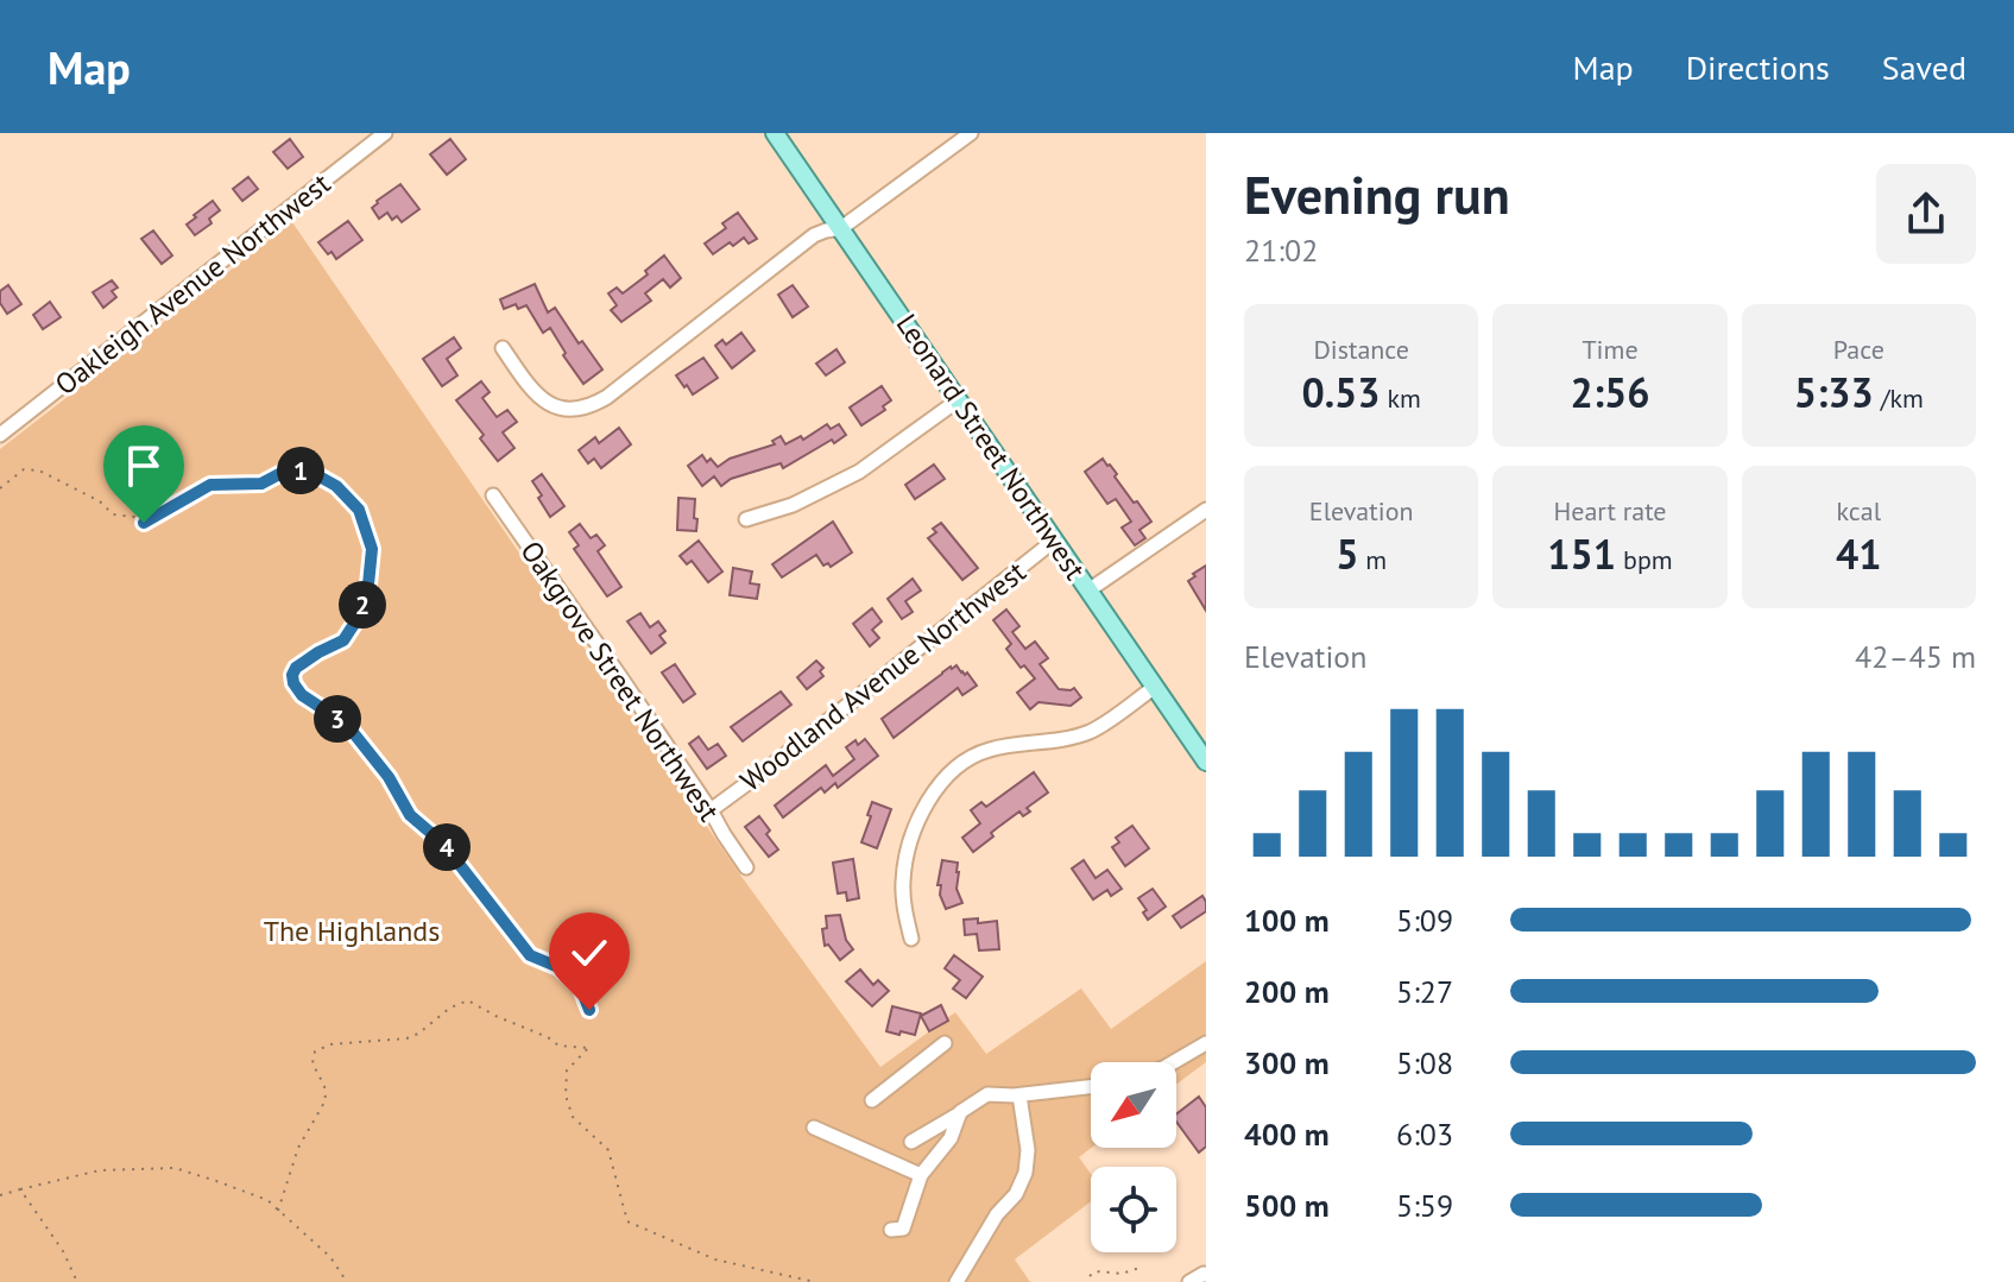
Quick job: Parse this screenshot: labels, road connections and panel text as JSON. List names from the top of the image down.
{
  "streets": {
    "main road": ["Leonard Street Northwest"],
    "street": ["Oakleigh Avenue Northwest", "Woodland Avenue Northwest", "Oakgrove Street Northwest"]
  },
  "crossings": [
    ["Leonard Street Northwest", "Woodland Avenue Northwest"],
    ["Woodland Avenue Northwest", "Oakgrove Street Northwest"]
  ],
  "parks": ["The Highlands"],
  "north": "bottom left",
  "page": {
    "header": "Map",
    "nav": ["Map", "Directions", "Saved"],
    "heading": ["Evening run", "21:02"],
    "stats": [
      ["Distance", "0.53 km"],
      ["Time", "2:56"],
      ["Pace", "5:33 /km"],
      ["Elevation", "5 m"],
      ["Heart rate", "151 bpm"],
      ["kcal", "41"]
    ],
    "pins": [
      "1",
      "2",
      "3",
      "4"
    ],
    "chart": ["Elevation", "42–45 m"],
    "list": [
      {
        "name": "100 m",
        "note": "5:09"
      },
      {
        "name": "200 m",
        "note": "5:27"
      },
      {
        "name": "300 m",
        "note": "5:08"
      },
      {
        "name": "400 m",
        "note": "6:03"
      },
      {
        "name": "500 m",
        "note": "5:59"
      }
    ]
  }
}
